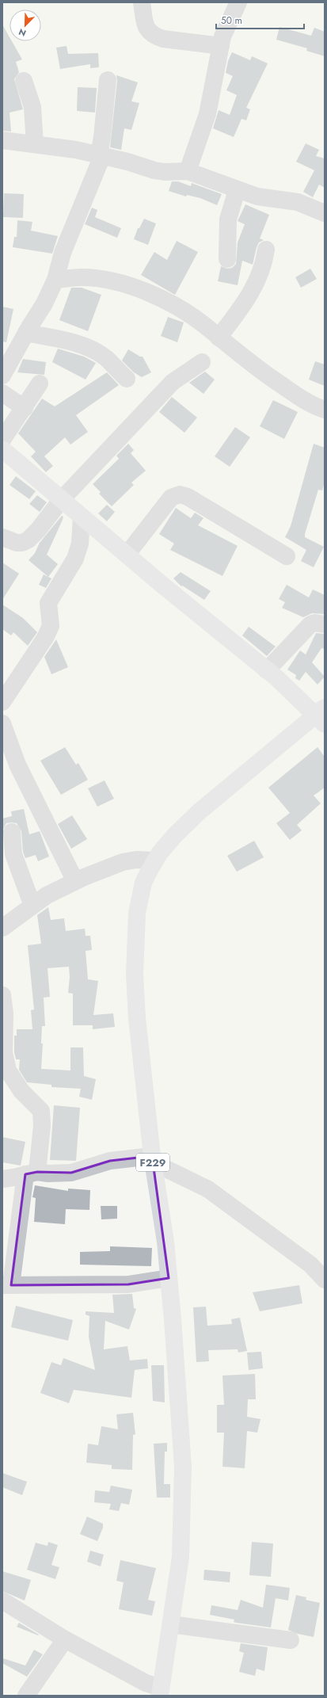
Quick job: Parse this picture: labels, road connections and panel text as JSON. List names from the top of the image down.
{
  "streets": {
    "main road": ["F229"]
  },
  "scale_bar": "50 m",
  "north": "bottom left"
}
